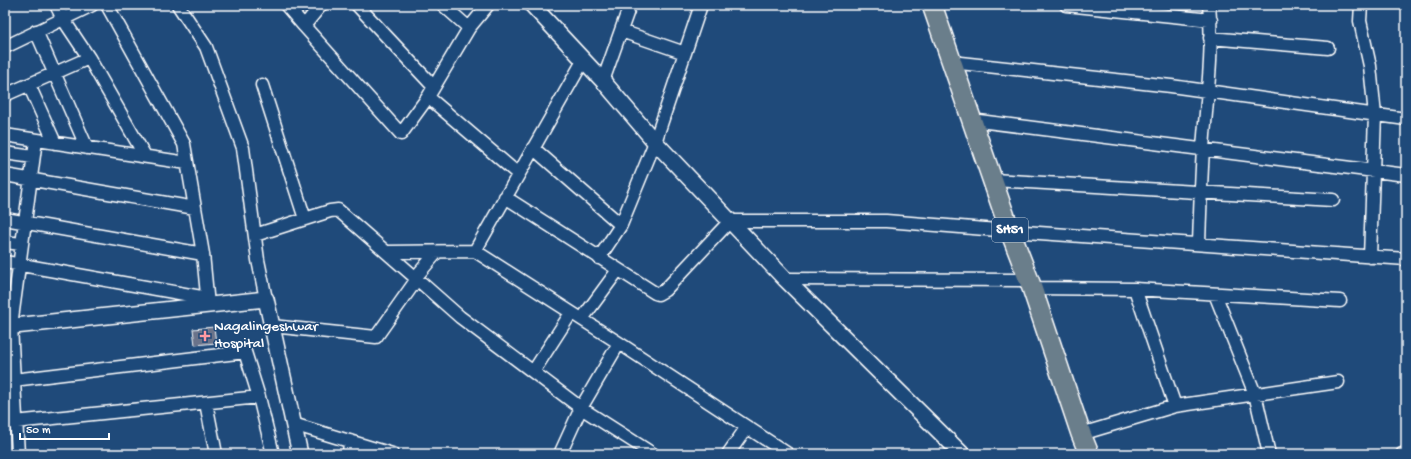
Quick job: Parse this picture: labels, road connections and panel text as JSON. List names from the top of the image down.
{
  "streets": {
    "main road": ["SH51"]
  },
  "places": {
    "health": ["Nagalingeshwar Hospital"]
  },
  "scale_bar": "50 m"
}
